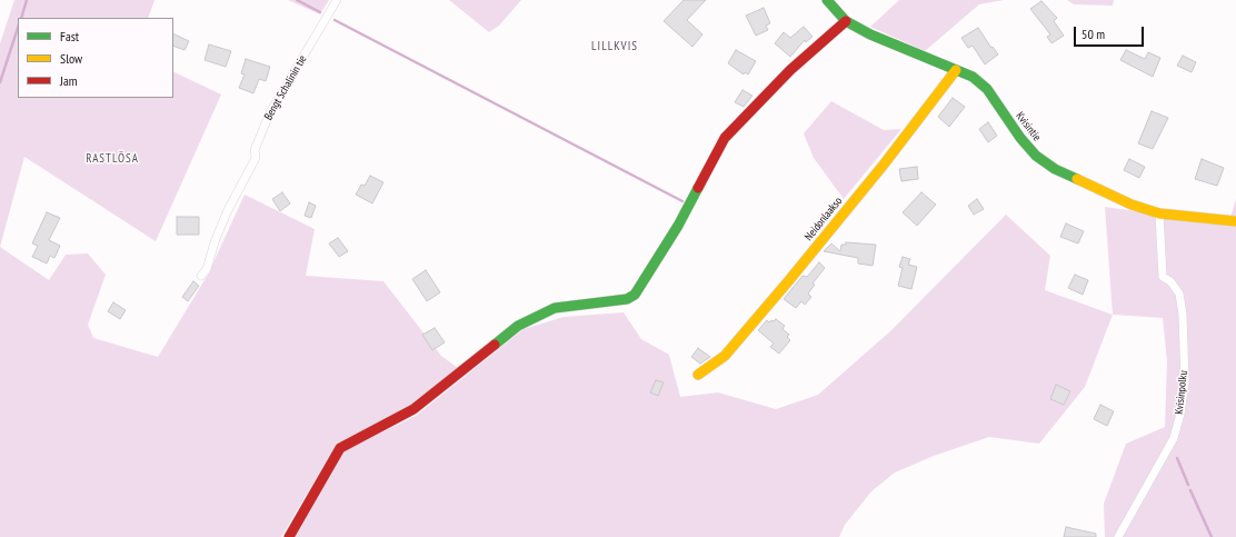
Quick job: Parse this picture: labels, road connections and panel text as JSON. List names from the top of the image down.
{
  "streets": {
    "street": [
      "Bengt Schalinin tie",
      "Kvisintie",
      "Neidonlaakso",
      "Kvisinpolku"
    ]
  },
  "crossings": [
    ["Kvisintie", "Neidonlaakso"],
    ["Kvisintie", "Kvisinpolku"]
  ],
  "districts": ["LILLKVIS", "RASTLÖSA"],
  "legend": ["Fast", "Slow", "Jam"],
  "scale_bar": "50 m"
}
